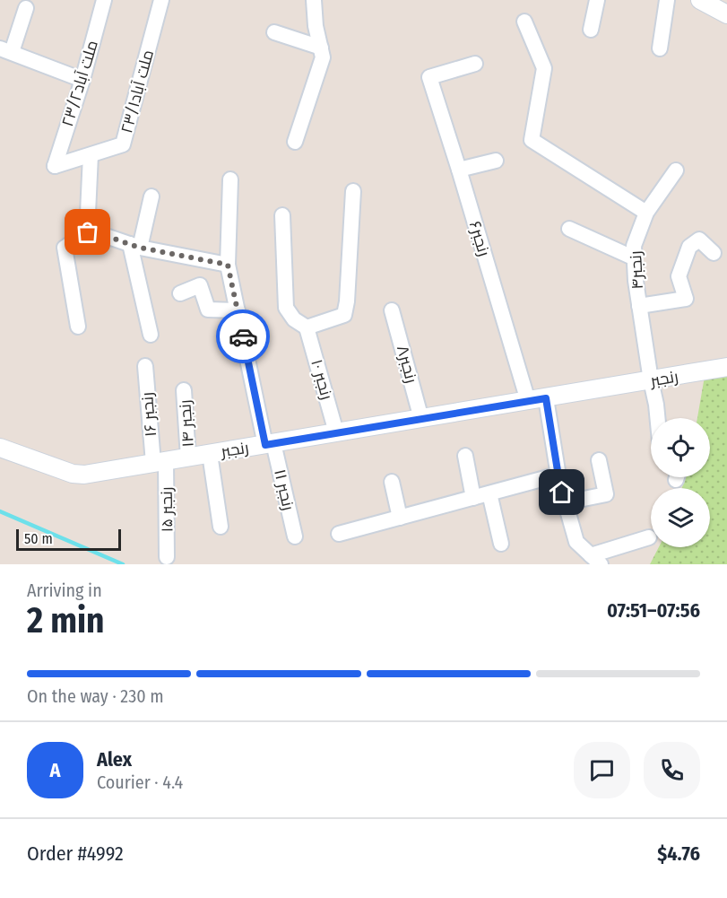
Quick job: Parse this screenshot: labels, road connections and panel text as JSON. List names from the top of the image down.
{
  "streets": {
    "street": [
      "ملت آباد۲۳/۲",
      "ملت آباد۲۳/۱",
      "رنجبر۶",
      "رنجبر۴",
      "رنجبر۸",
      "رنجبر",
      "رنجبر ۱۰",
      "رنجبر ۱۶",
      "رنجبر ۱۴",
      "رنجبر ۱۱",
      "رنجبر ۱۵"
    ]
  },
  "crossings": [
    ["ملت آباد۲۳/۲", "ملت آباد۲۳/۱"],
    ["رنجبر۶", "رنجبر"],
    ["رنجبر۴", "رنجبر"],
    ["رنجبر۸", "رنجبر"],
    ["رنجبر", "رنجبر ۱۰"],
    ["رنجبر", "رنجبر ۱۶"],
    ["رنجبر", "رنجبر ۱۴"],
    ["رنجبر", "رنجبر ۱۱"],
    ["رنجبر", "رنجبر ۱۵"],
    ["رنجبر ۱۶", "رنجبر ۱۵"]
  ],
  "scale_bar": "50 m",
  "page": {
    "scale": "50 m",
    "heading": ["2 min", "Arriving in", "07:51–07:56"],
    "panel": [
      "Alex",
      "Courier · 4.4",
      "Order #4992",
      "$4.76"
    ],
    "bar": "On the way · 230 m",
    "round": "A"
  }
}
